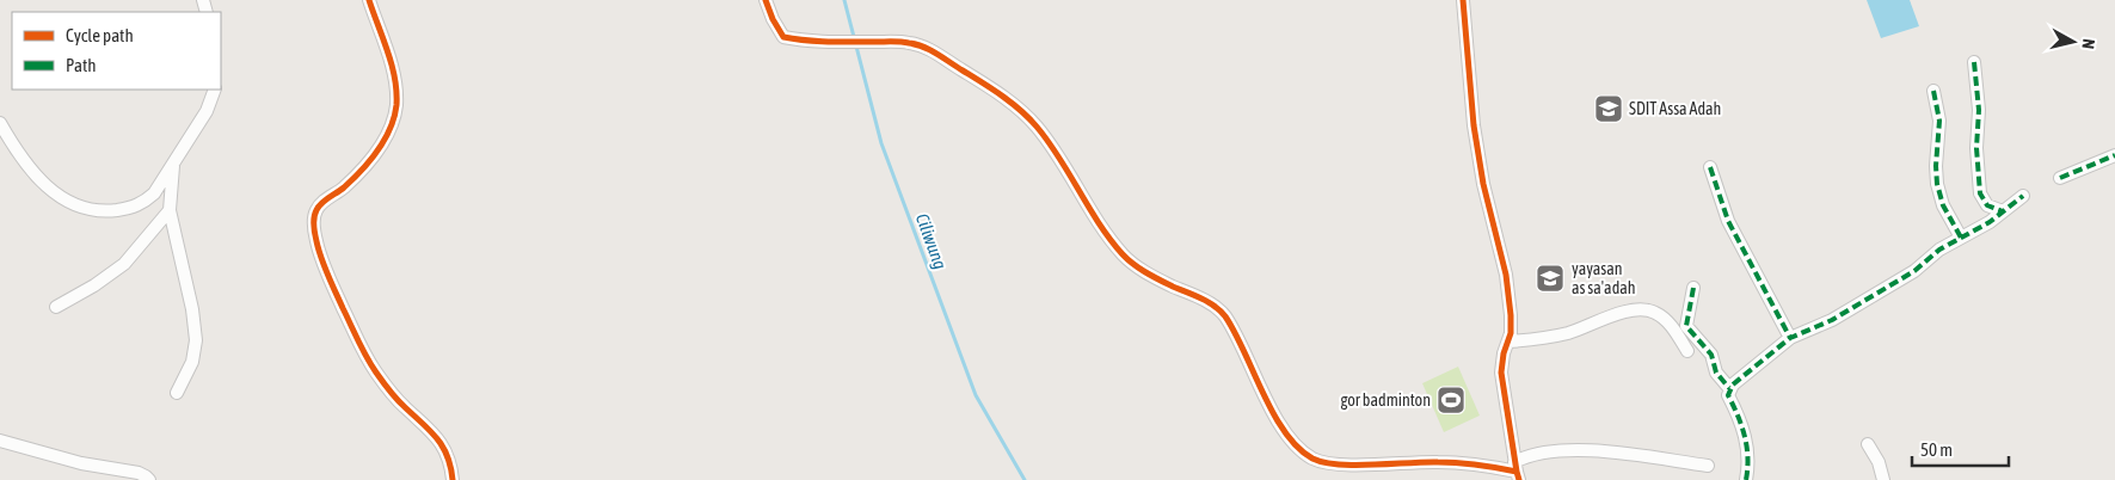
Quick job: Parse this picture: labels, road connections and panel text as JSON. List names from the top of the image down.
{
  "water": ["Ciliwung"],
  "places": {
    "school or university": ["SDIT Assa Adah", "yayasan as sa'adah"],
    "sports": ["gor badminton"]
  },
  "legend": ["Cycle path", "Path"],
  "scale_bar": "50 m",
  "north": "right"
}
